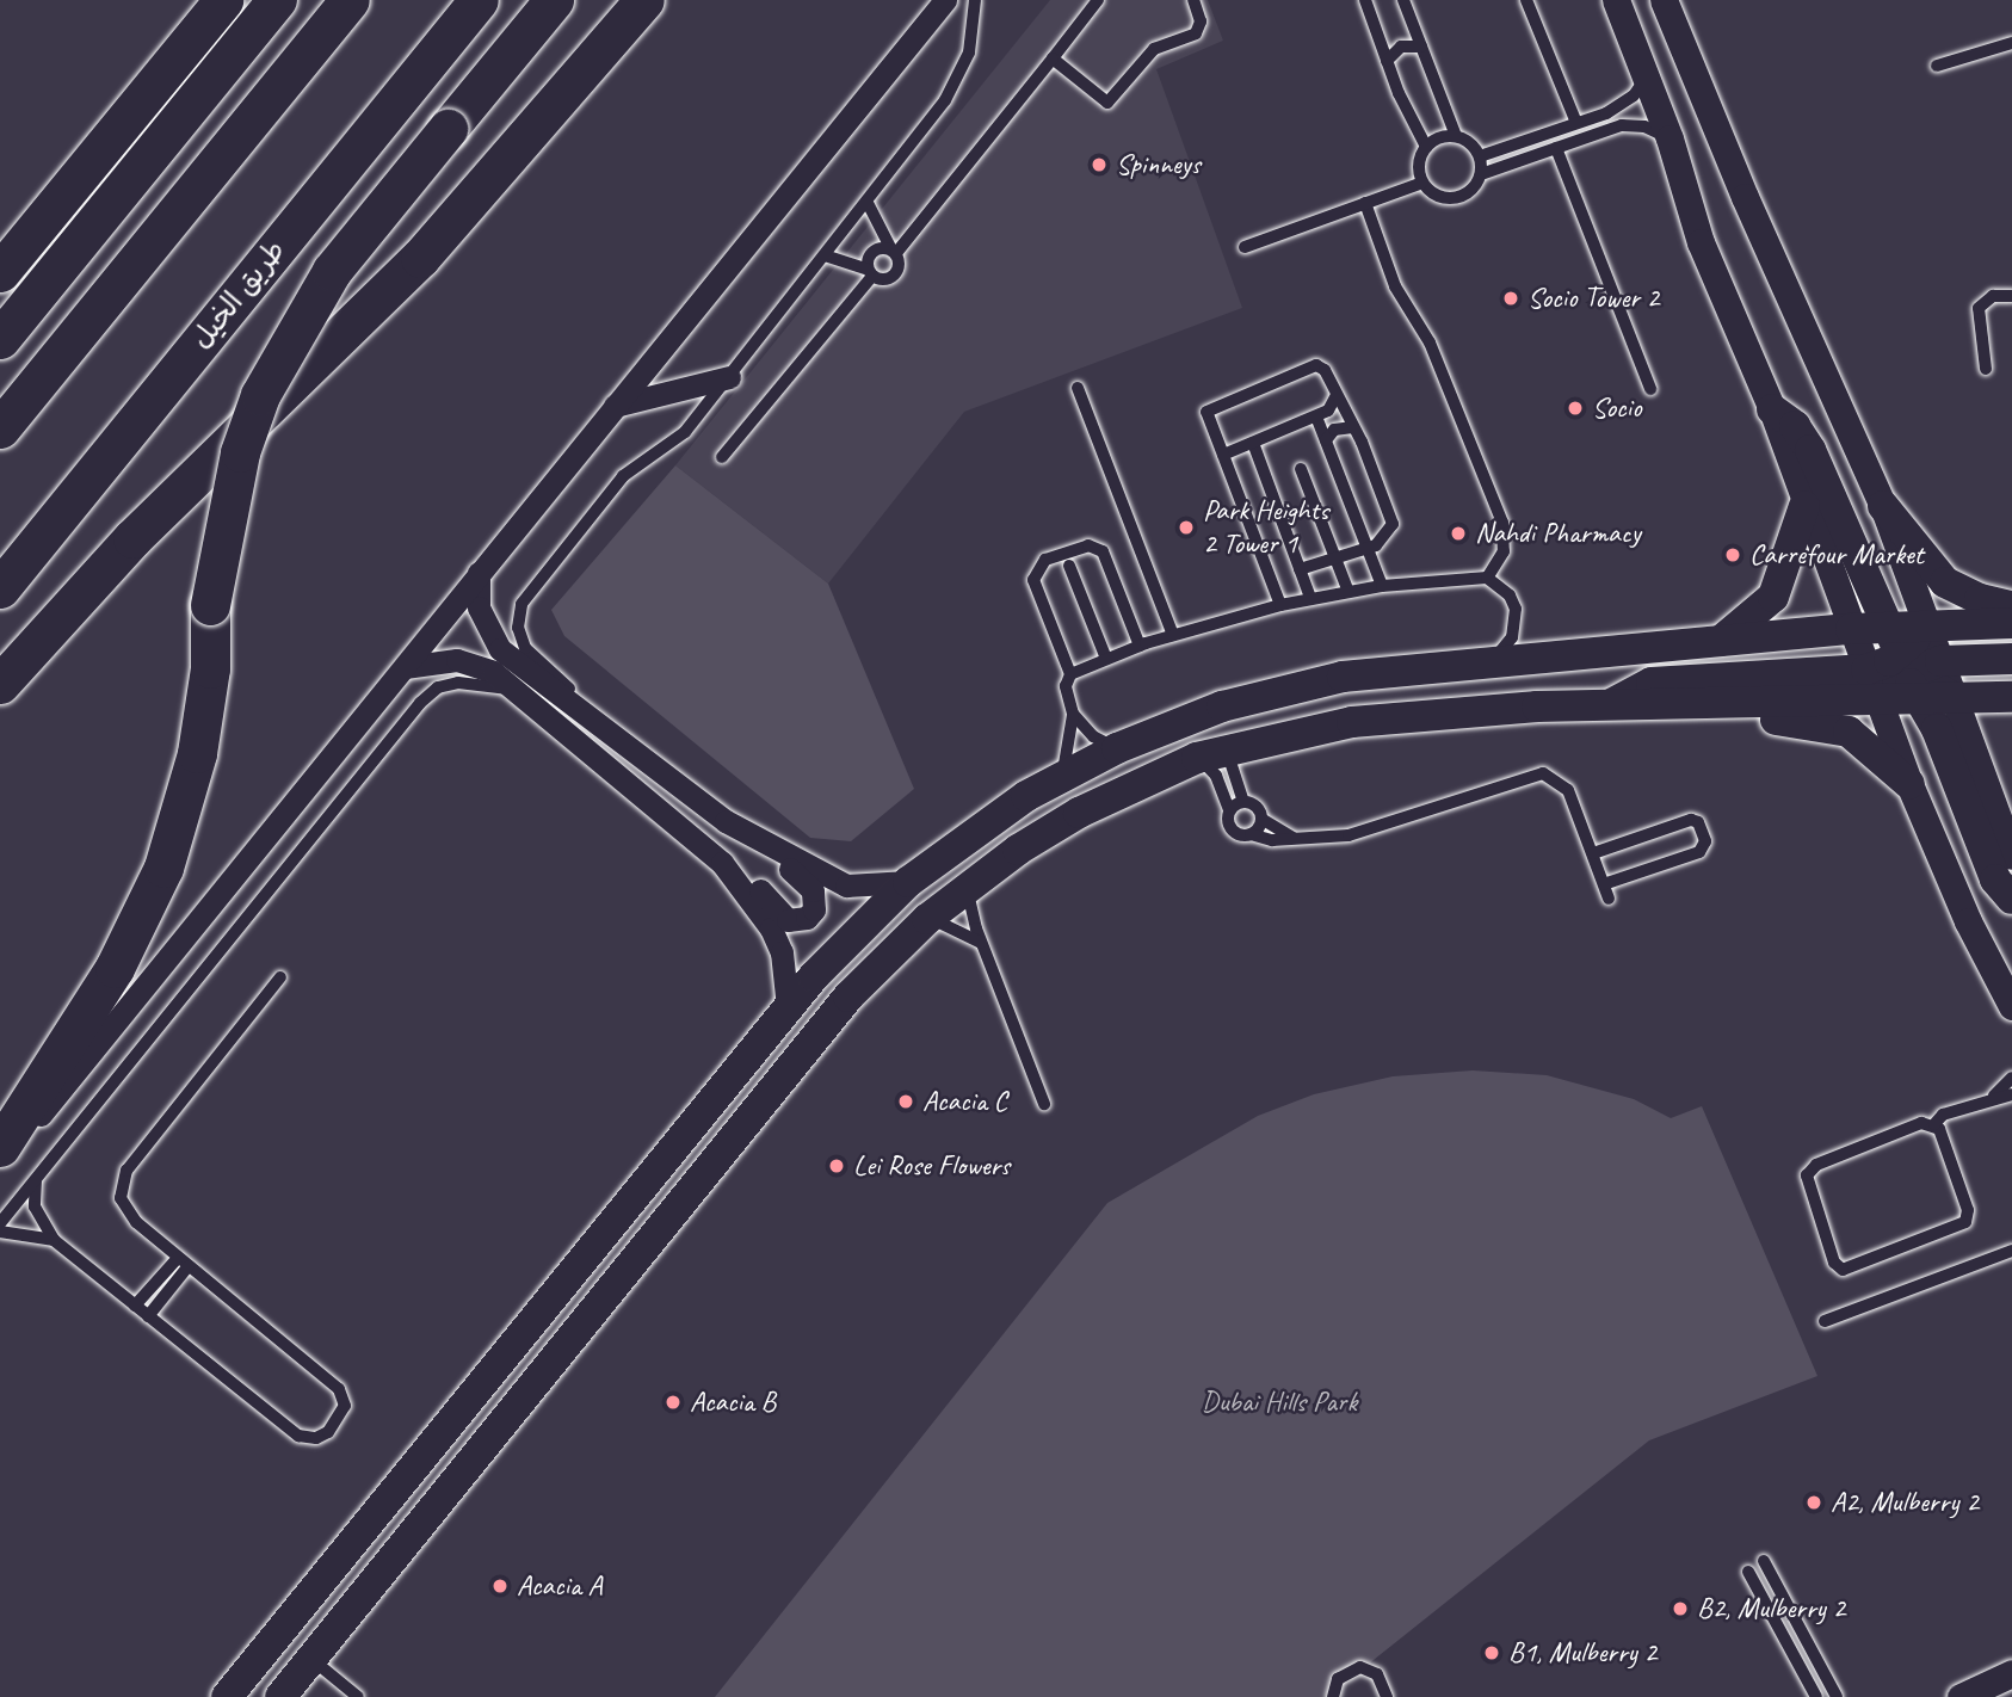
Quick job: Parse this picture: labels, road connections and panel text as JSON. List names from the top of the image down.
{
  "streets": {
    "highway": ["طريق الخيل"]
  },
  "parks": ["Dubai Hills Park"],
  "places": [
    "Spinneys",
    "Socio Tower 2",
    "Socio",
    "Park Heights 2 Tower 1",
    "Nahdi Pharmacy",
    "Carrefour Market",
    "Acacia C",
    "Lei Rose Flowers",
    "Acacia B",
    "A2, Mulberry 2",
    "Acacia A",
    "B2, Mulberry 2",
    "B1, Mulberry 2"
  ]
}
